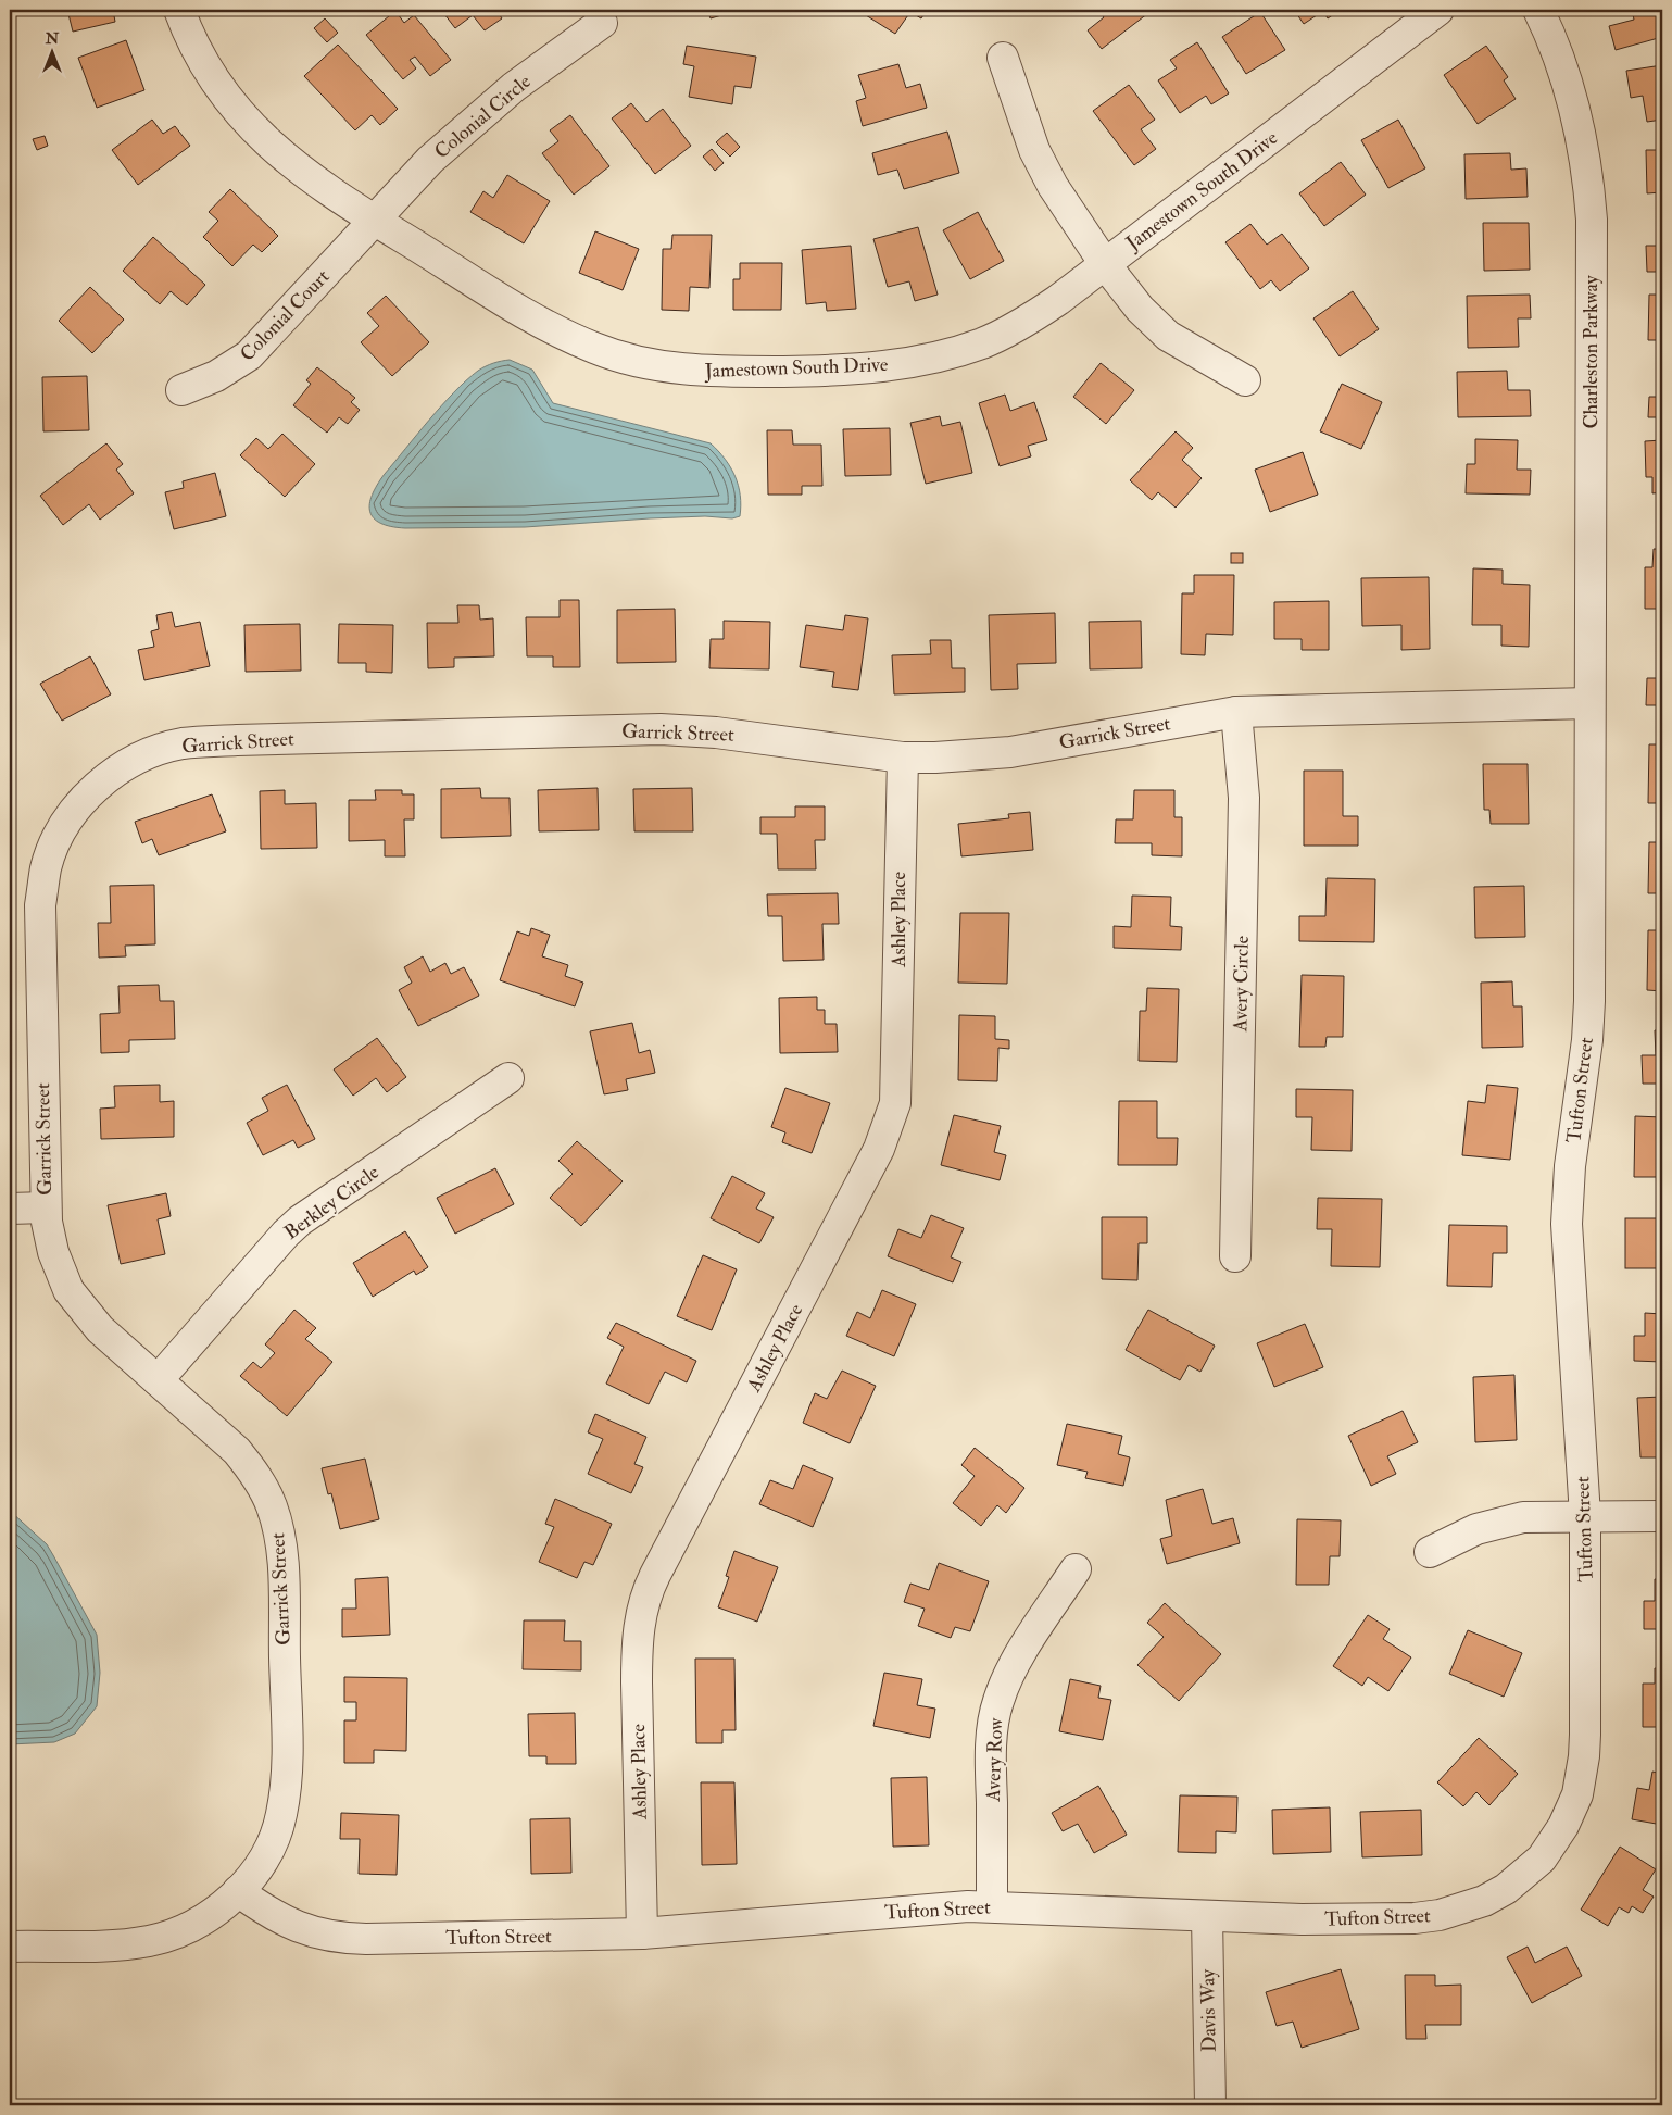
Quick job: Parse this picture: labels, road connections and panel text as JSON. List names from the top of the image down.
{
  "streets": {
    "street": [
      "Colonial Circle",
      "Jamestown South Drive",
      "Colonial Court",
      "Charleston Parkway",
      "Garrick Street",
      "Ashley Place",
      "Avery Circle",
      "Tufton Street",
      "Berkley Circle",
      "Avery Row",
      "Davis Way"
    ]
  },
  "crossings": [
    ["Colonial Circle", "Jamestown South Drive"],
    ["Colonial Circle", "Colonial Court"],
    ["Jamestown South Drive", "Colonial Court"],
    ["Charleston Parkway", "Garrick Street"],
    ["Charleston Parkway", "Tufton Street"],
    ["Garrick Street", "Ashley Place"],
    ["Garrick Street", "Avery Circle"],
    ["Garrick Street", "Tufton Street"],
    ["Garrick Street", "Berkley Circle"],
    ["Ashley Place", "Tufton Street"],
    ["Tufton Street", "Avery Row"],
    ["Tufton Street", "Davis Way"]
  ],
  "north": "top"
}
